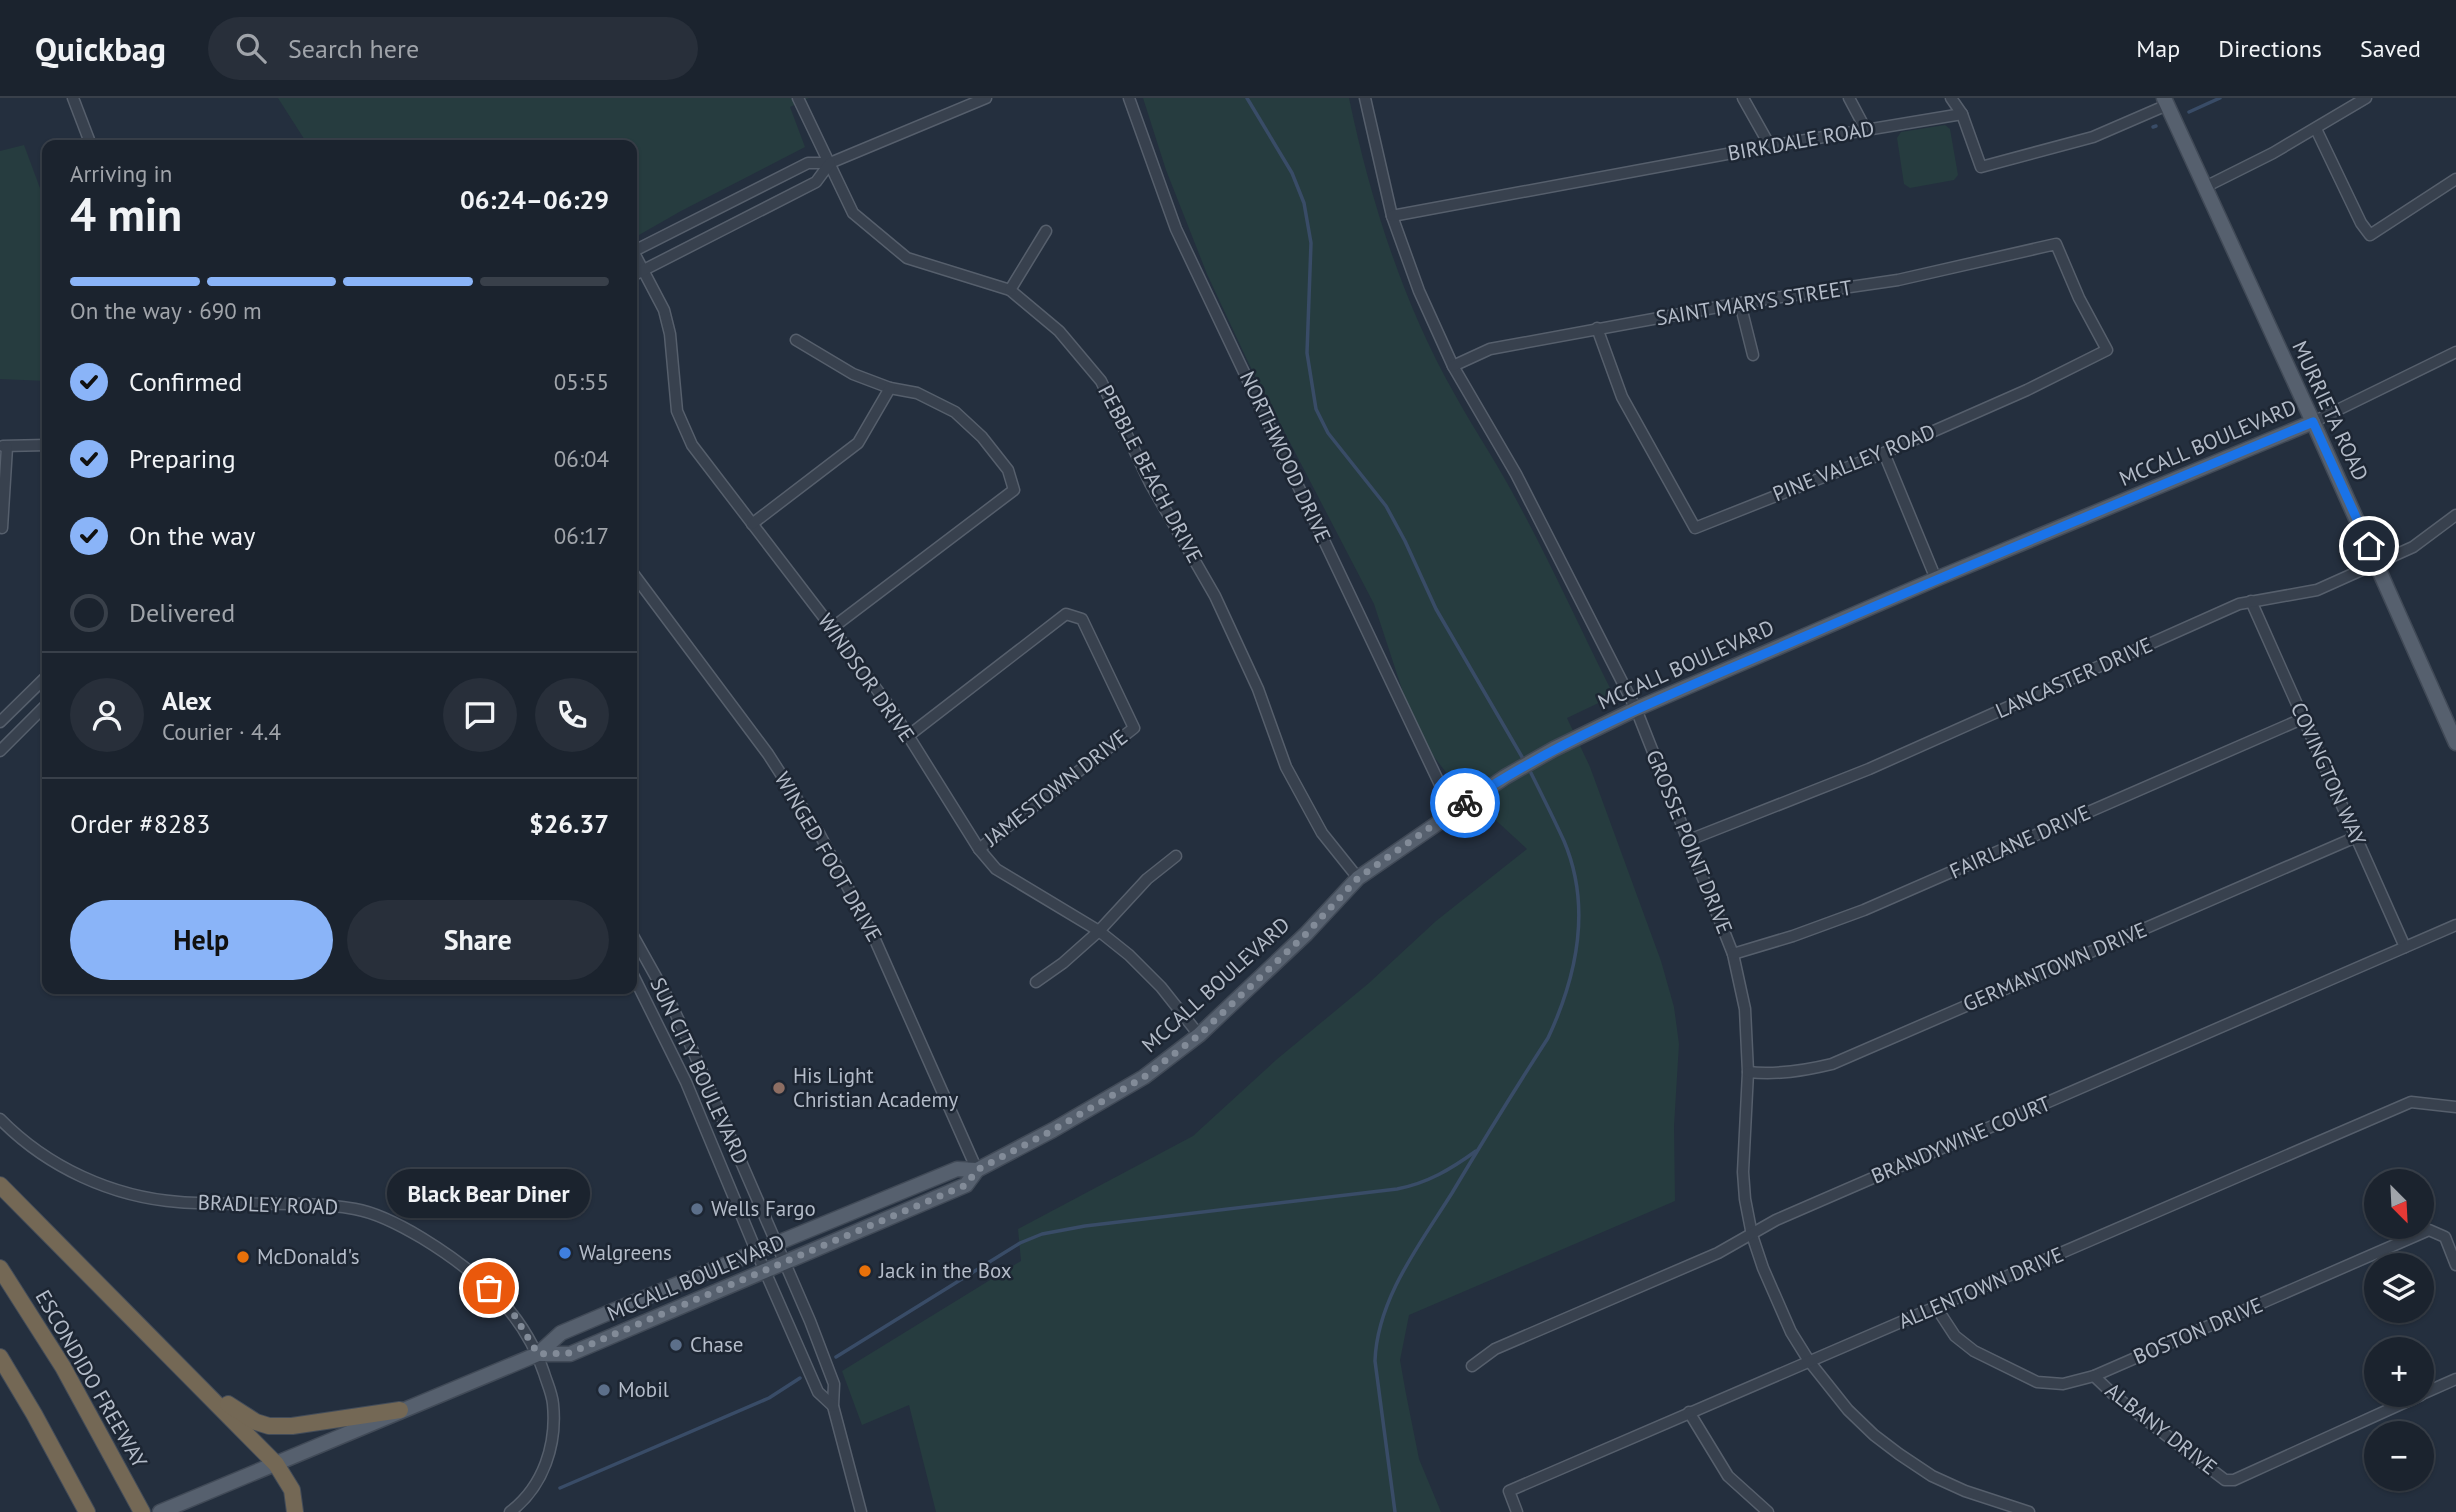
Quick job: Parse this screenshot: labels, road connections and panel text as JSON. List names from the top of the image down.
{
  "streets": {
    "highway": ["ESCONDIDO FREEWAY"],
    "main road": ["MURRIETA ROAD", "MCCALL BOULEVARD"],
    "street": [
      "BIRKDALE ROAD",
      "SAINT MARYS STREET",
      "NORTHWOOD DRIVE",
      "PINE VALLEY ROAD",
      "PEBBLE BEACH DRIVE",
      "WINDSOR DRIVE",
      "LANCASTER DRIVE",
      "COVINGTON WAY",
      "JAMESTOWN DRIVE",
      "GROSSE POINT DRIVE",
      "FAIRLANE DRIVE",
      "WINGED FOOT DRIVE",
      "GERMANTOWN DRIVE",
      "SUN CITY BOULEVARD",
      "BRANDYWINE COURT",
      "BRADLEY ROAD",
      "ALLENTOWN DRIVE",
      "BOSTON DRIVE",
      "ALBANY DRIVE"
    ]
  },
  "crossings": [
    ["BIRKDALE ROAD", "GROSSE POINT DRIVE"],
    ["SAINT MARYS STREET", "PINE VALLEY ROAD"],
    ["SAINT MARYS STREET", "GROSSE POINT DRIVE"],
    ["MURRIETA ROAD", "MCCALL BOULEVARD"],
    ["MURRIETA ROAD", "LANCASTER DRIVE"],
    ["MCCALL BOULEVARD", "NORTHWOOD DRIVE"],
    ["MCCALL BOULEVARD", "PEBBLE BEACH DRIVE"],
    ["MCCALL BOULEVARD", "WINDSOR DRIVE"],
    ["MCCALL BOULEVARD", "GROSSE POINT DRIVE"],
    ["MCCALL BOULEVARD", "WINGED FOOT DRIVE"],
    ["MCCALL BOULEVARD", "SUN CITY BOULEVARD"],
    ["MCCALL BOULEVARD", "BRADLEY ROAD"],
    ["WINDSOR DRIVE", "JAMESTOWN DRIVE"],
    ["LANCASTER DRIVE", "COVINGTON WAY"],
    ["LANCASTER DRIVE", "GROSSE POINT DRIVE"],
    ["COVINGTON WAY", "FAIRLANE DRIVE"],
    ["COVINGTON WAY", "GERMANTOWN DRIVE"],
    ["COVINGTON WAY", "BRANDYWINE COURT"],
    ["GROSSE POINT DRIVE", "FAIRLANE DRIVE"],
    ["GROSSE POINT DRIVE", "GERMANTOWN DRIVE"],
    ["GROSSE POINT DRIVE", "BRANDYWINE COURT"],
    ["GROSSE POINT DRIVE", "ALLENTOWN DRIVE"],
    ["ALLENTOWN DRIVE", "BOSTON DRIVE"],
    ["BOSTON DRIVE", "ALBANY DRIVE"]
  ],
  "places": [
    "His Light Christian Academy",
    "Wells Fargo",
    "Walgreens",
    "McDonald's",
    "Jack in the Box",
    "Black Bear Diner",
    "Chase",
    "Mobil"
  ],
  "north": "bottom right",
  "page": {
    "header": "Quickbag",
    "search": "Search here",
    "nav": ["Map", "Directions", "Saved"],
    "heading": ["4 min", "Arriving in", "06:24–06:29"],
    "panel": [
      "Alex",
      "Courier · 4.4",
      "Order #8283",
      "$26.37"
    ],
    "bar": "On the way · 690 m",
    "list": [
      ["Confirmed", "05:55"],
      ["Preparing", "06:04"],
      ["On the way", "06:17"],
      "Delivered"
    ],
    "buttons": ["Help", "Share"],
    "map_buttons": ["+", "−"],
    "bubble": "Black Bear Diner"
  }
}
